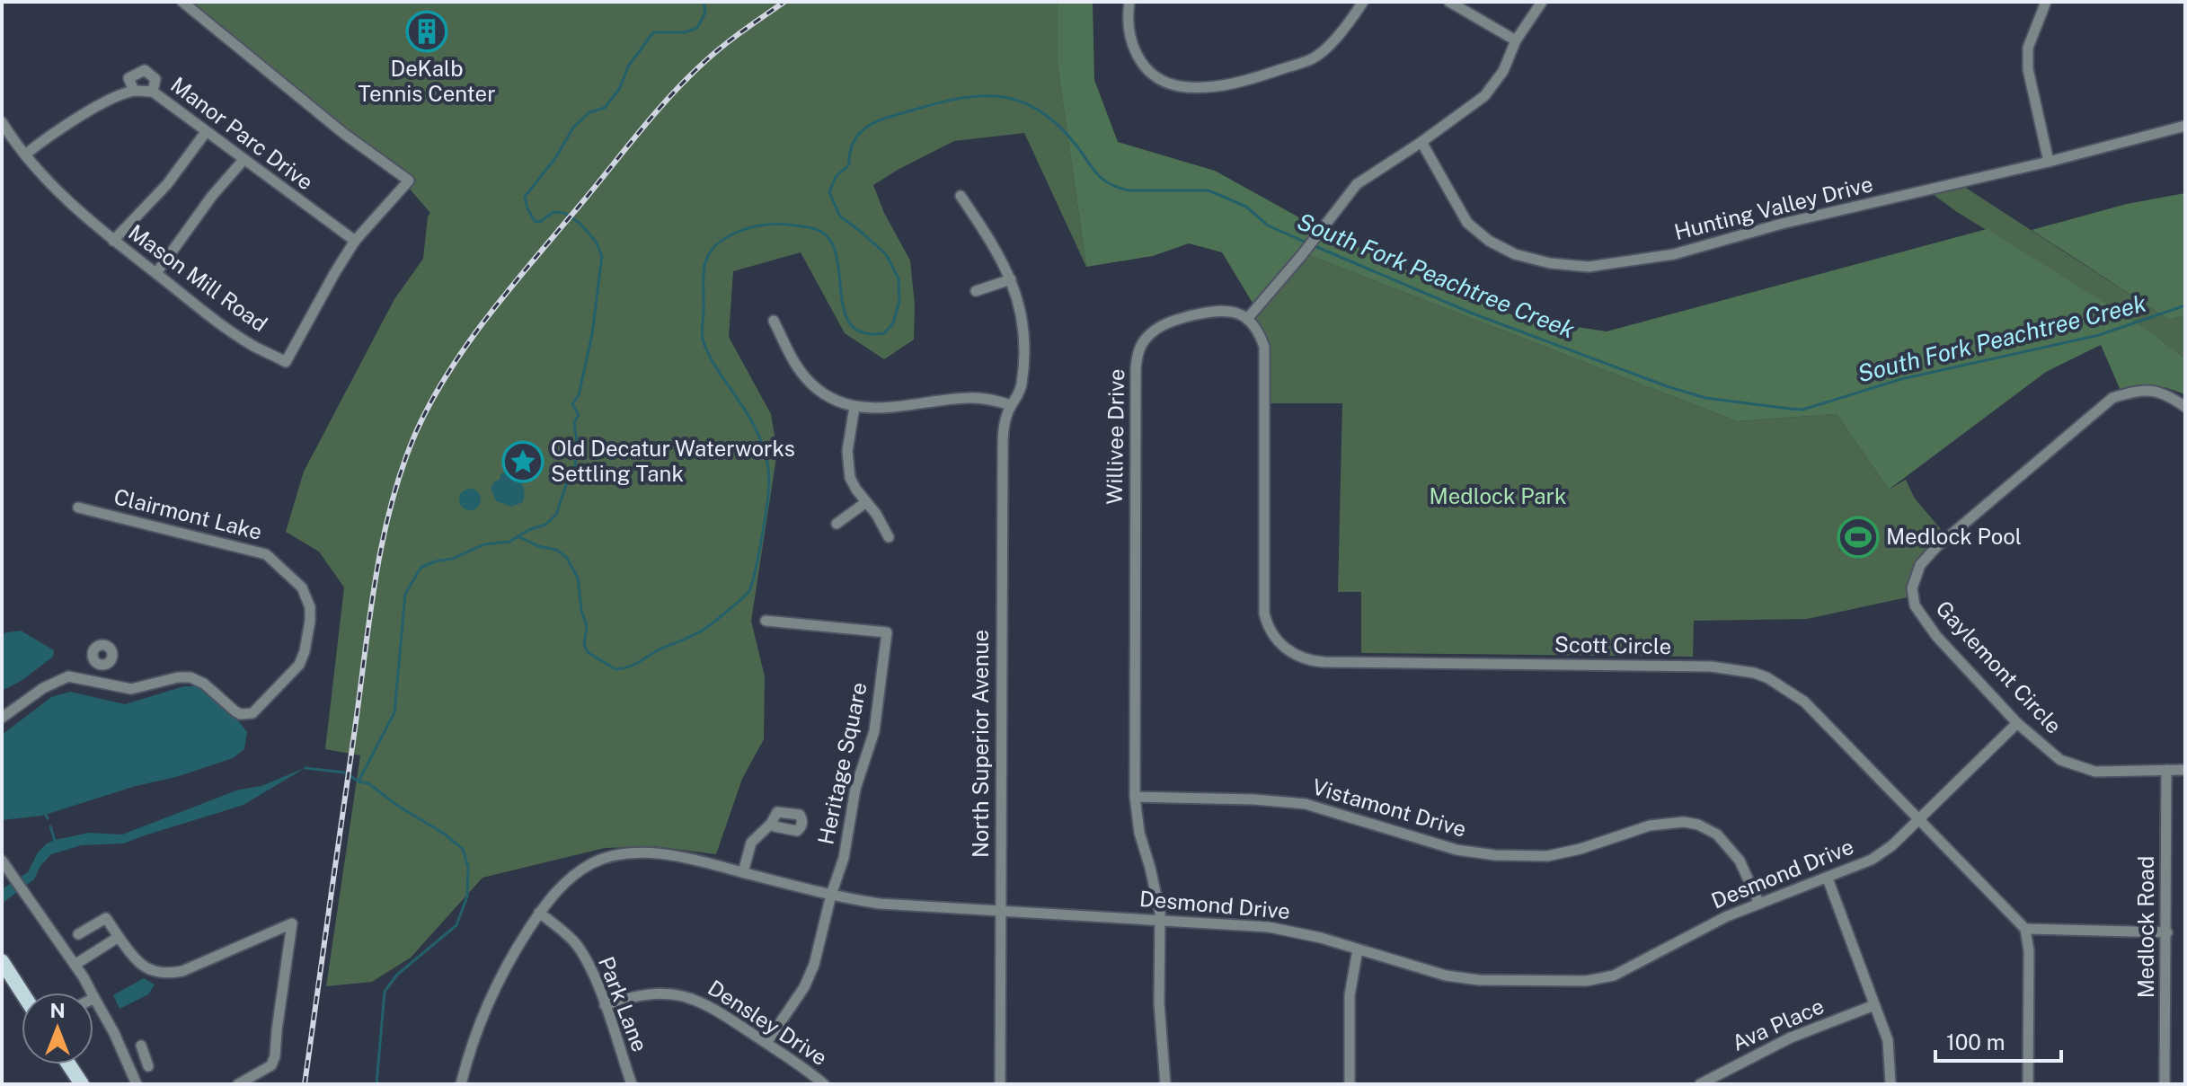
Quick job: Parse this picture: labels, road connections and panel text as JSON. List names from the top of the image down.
{
  "streets": {
    "street": [
      "Manor Parc Drive",
      "Hunting Valley Drive",
      "Mason Mill Road",
      "Willivee Drive",
      "Clairmont Lake",
      "Scott Circle",
      "Gaylemont Circle",
      "North Superior Avenue",
      "Heritage Square",
      "Vistamont Drive",
      "Desmond Drive",
      "Medlock Road",
      "Park Lane",
      "Densley Drive",
      "Ava Place"
    ]
  },
  "crossings": [
    ["Manor Parc Drive", "Mason Mill Road"],
    ["Willivee Drive", "Scott Circle"],
    ["Willivee Drive", "Vistamont Drive"],
    ["Willivee Drive", "Desmond Drive"],
    ["Scott Circle", "Desmond Drive"],
    ["Gaylemont Circle", "Desmond Drive"],
    ["Gaylemont Circle", "Medlock Road"],
    ["North Superior Avenue", "Desmond Drive"],
    ["Heritage Square", "Desmond Drive"],
    ["Vistamont Drive", "Desmond Drive"],
    ["Desmond Drive", "Park Lane"],
    ["Park Lane", "Densley Drive"]
  ],
  "water": ["South Fork Peachtree Creek"],
  "parks": ["Medlock Park"],
  "places": {
    "building": ["DeKalb Tennis Center"],
    "place": ["Old Decatur Waterworks Settling Tank"],
    "sports": ["Medlock Pool"]
  },
  "scale_bar": "100 m",
  "north": "top"
}
